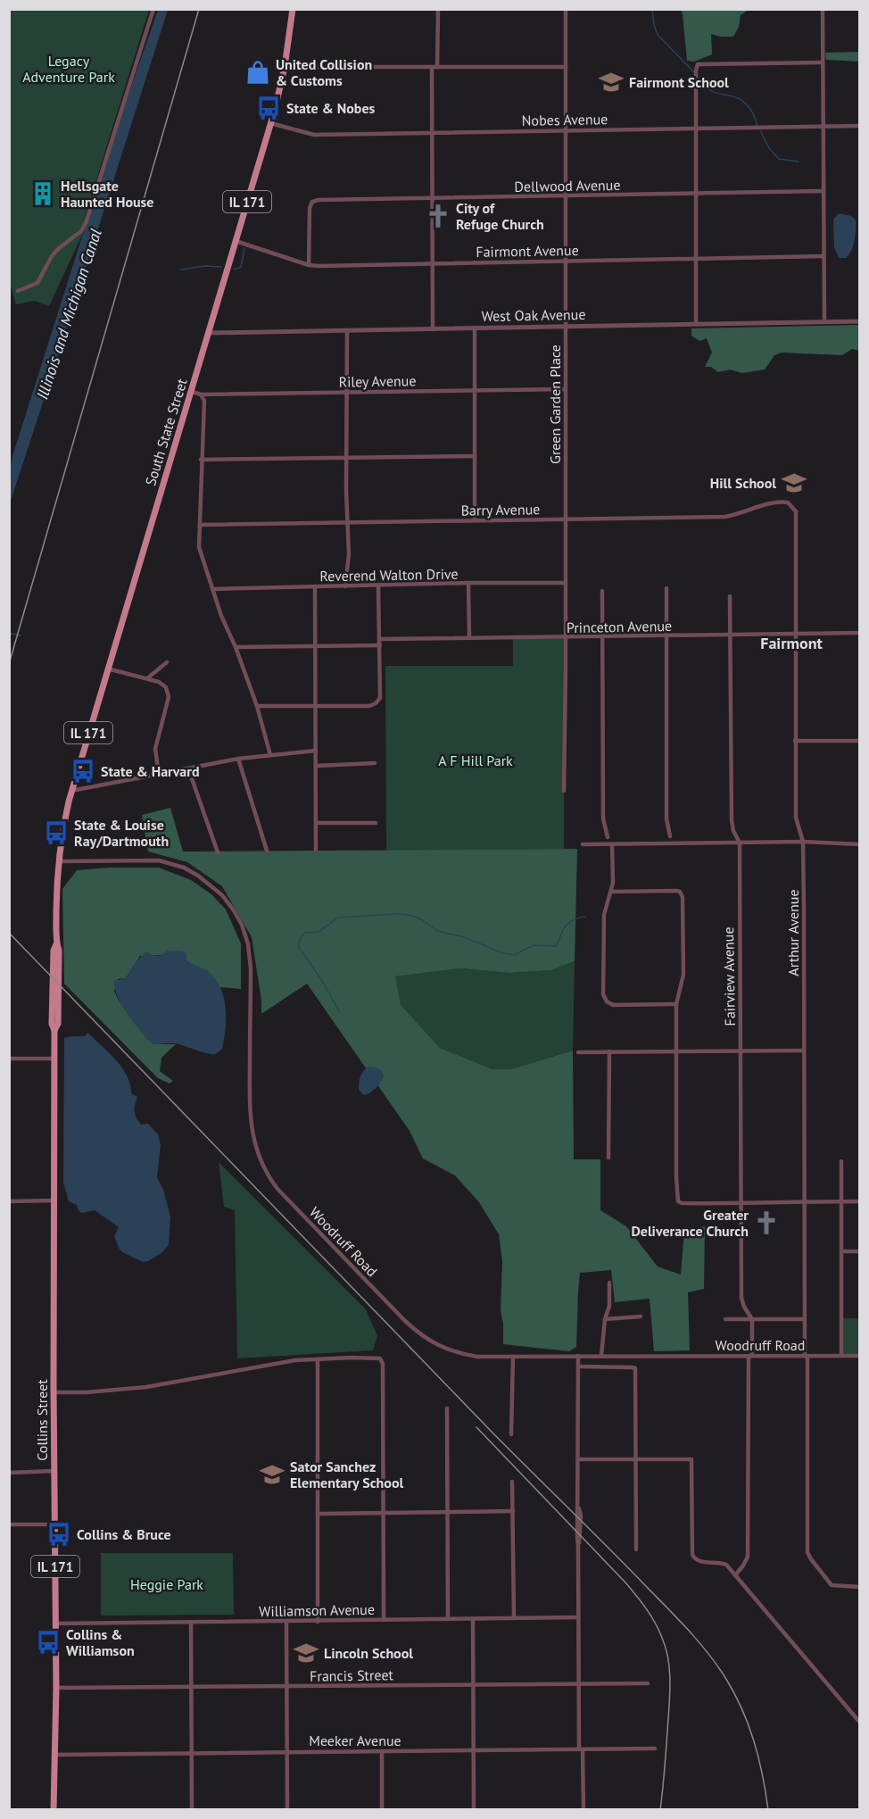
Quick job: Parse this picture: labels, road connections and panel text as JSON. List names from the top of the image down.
{
  "streets": {
    "main road": ["IL 171", "South State Street", "Collins Street"],
    "street": [
      "Nobes Avenue",
      "Dellwood Avenue",
      "Fairmont Avenue",
      "West Oak Avenue",
      "Riley Avenue",
      "Green Garden Place",
      "Barry Avenue",
      "Reverend Walton Drive",
      "Princeton Avenue",
      "Arthur Avenue",
      "Fairview Avenue",
      "Woodruff Road",
      "Williamson Avenue",
      "Francis Street",
      "Meeker Avenue"
    ]
  },
  "crossings": [
    ["Nobes Avenue", "Green Garden Place"],
    ["Nobes Avenue", "South State Street"],
    ["Dellwood Avenue", "Fairmont Avenue"],
    ["Dellwood Avenue", "Green Garden Place"],
    ["Fairmont Avenue", "Green Garden Place"],
    ["Fairmont Avenue", "South State Street"],
    ["West Oak Avenue", "Green Garden Place"],
    ["West Oak Avenue", "South State Street"],
    ["Riley Avenue", "Green Garden Place"],
    ["Riley Avenue", "South State Street"],
    ["Green Garden Place", "Barry Avenue"],
    ["Green Garden Place", "Reverend Walton Drive"],
    ["Green Garden Place", "Princeton Avenue"],
    ["South State Street", "Woodruff Road"],
    ["South State Street", "Collins Street"],
    ["Barry Avenue", "Arthur Avenue"],
    ["Princeton Avenue", "Arthur Avenue"],
    ["Princeton Avenue", "Fairview Avenue"],
    ["Arthur Avenue", "Woodruff Road"],
    ["Fairview Avenue", "Woodruff Road"],
    ["Woodruff Road", "Collins Street"],
    ["Collins Street", "Williamson Avenue"],
    ["Collins Street", "Francis Street"],
    ["Collins Street", "Meeker Avenue"]
  ],
  "districts": ["Fairmont"],
  "water": ["Illinois and Michigan Canal"],
  "parks": ["Legacy Adventure Park", "A F Hill Park", "Heggie Park"],
  "places": {
    "shop": ["United Collision & Customs"],
    "school or university": [
      "Fairmont School",
      "Hill School",
      "Sator Sanchez Elementary School",
      "Lincoln School"
    ],
    "bus stop": [
      "State & Nobes",
      "State & Harvard",
      "State & Louise Ray/Dartmouth",
      "Collins & Bruce",
      "Collins & Williamson"
    ],
    "building": ["Hellsgate Haunted House"],
    "church": ["City of Refuge Church", "Greater Deliverance Church"]
  }
}
